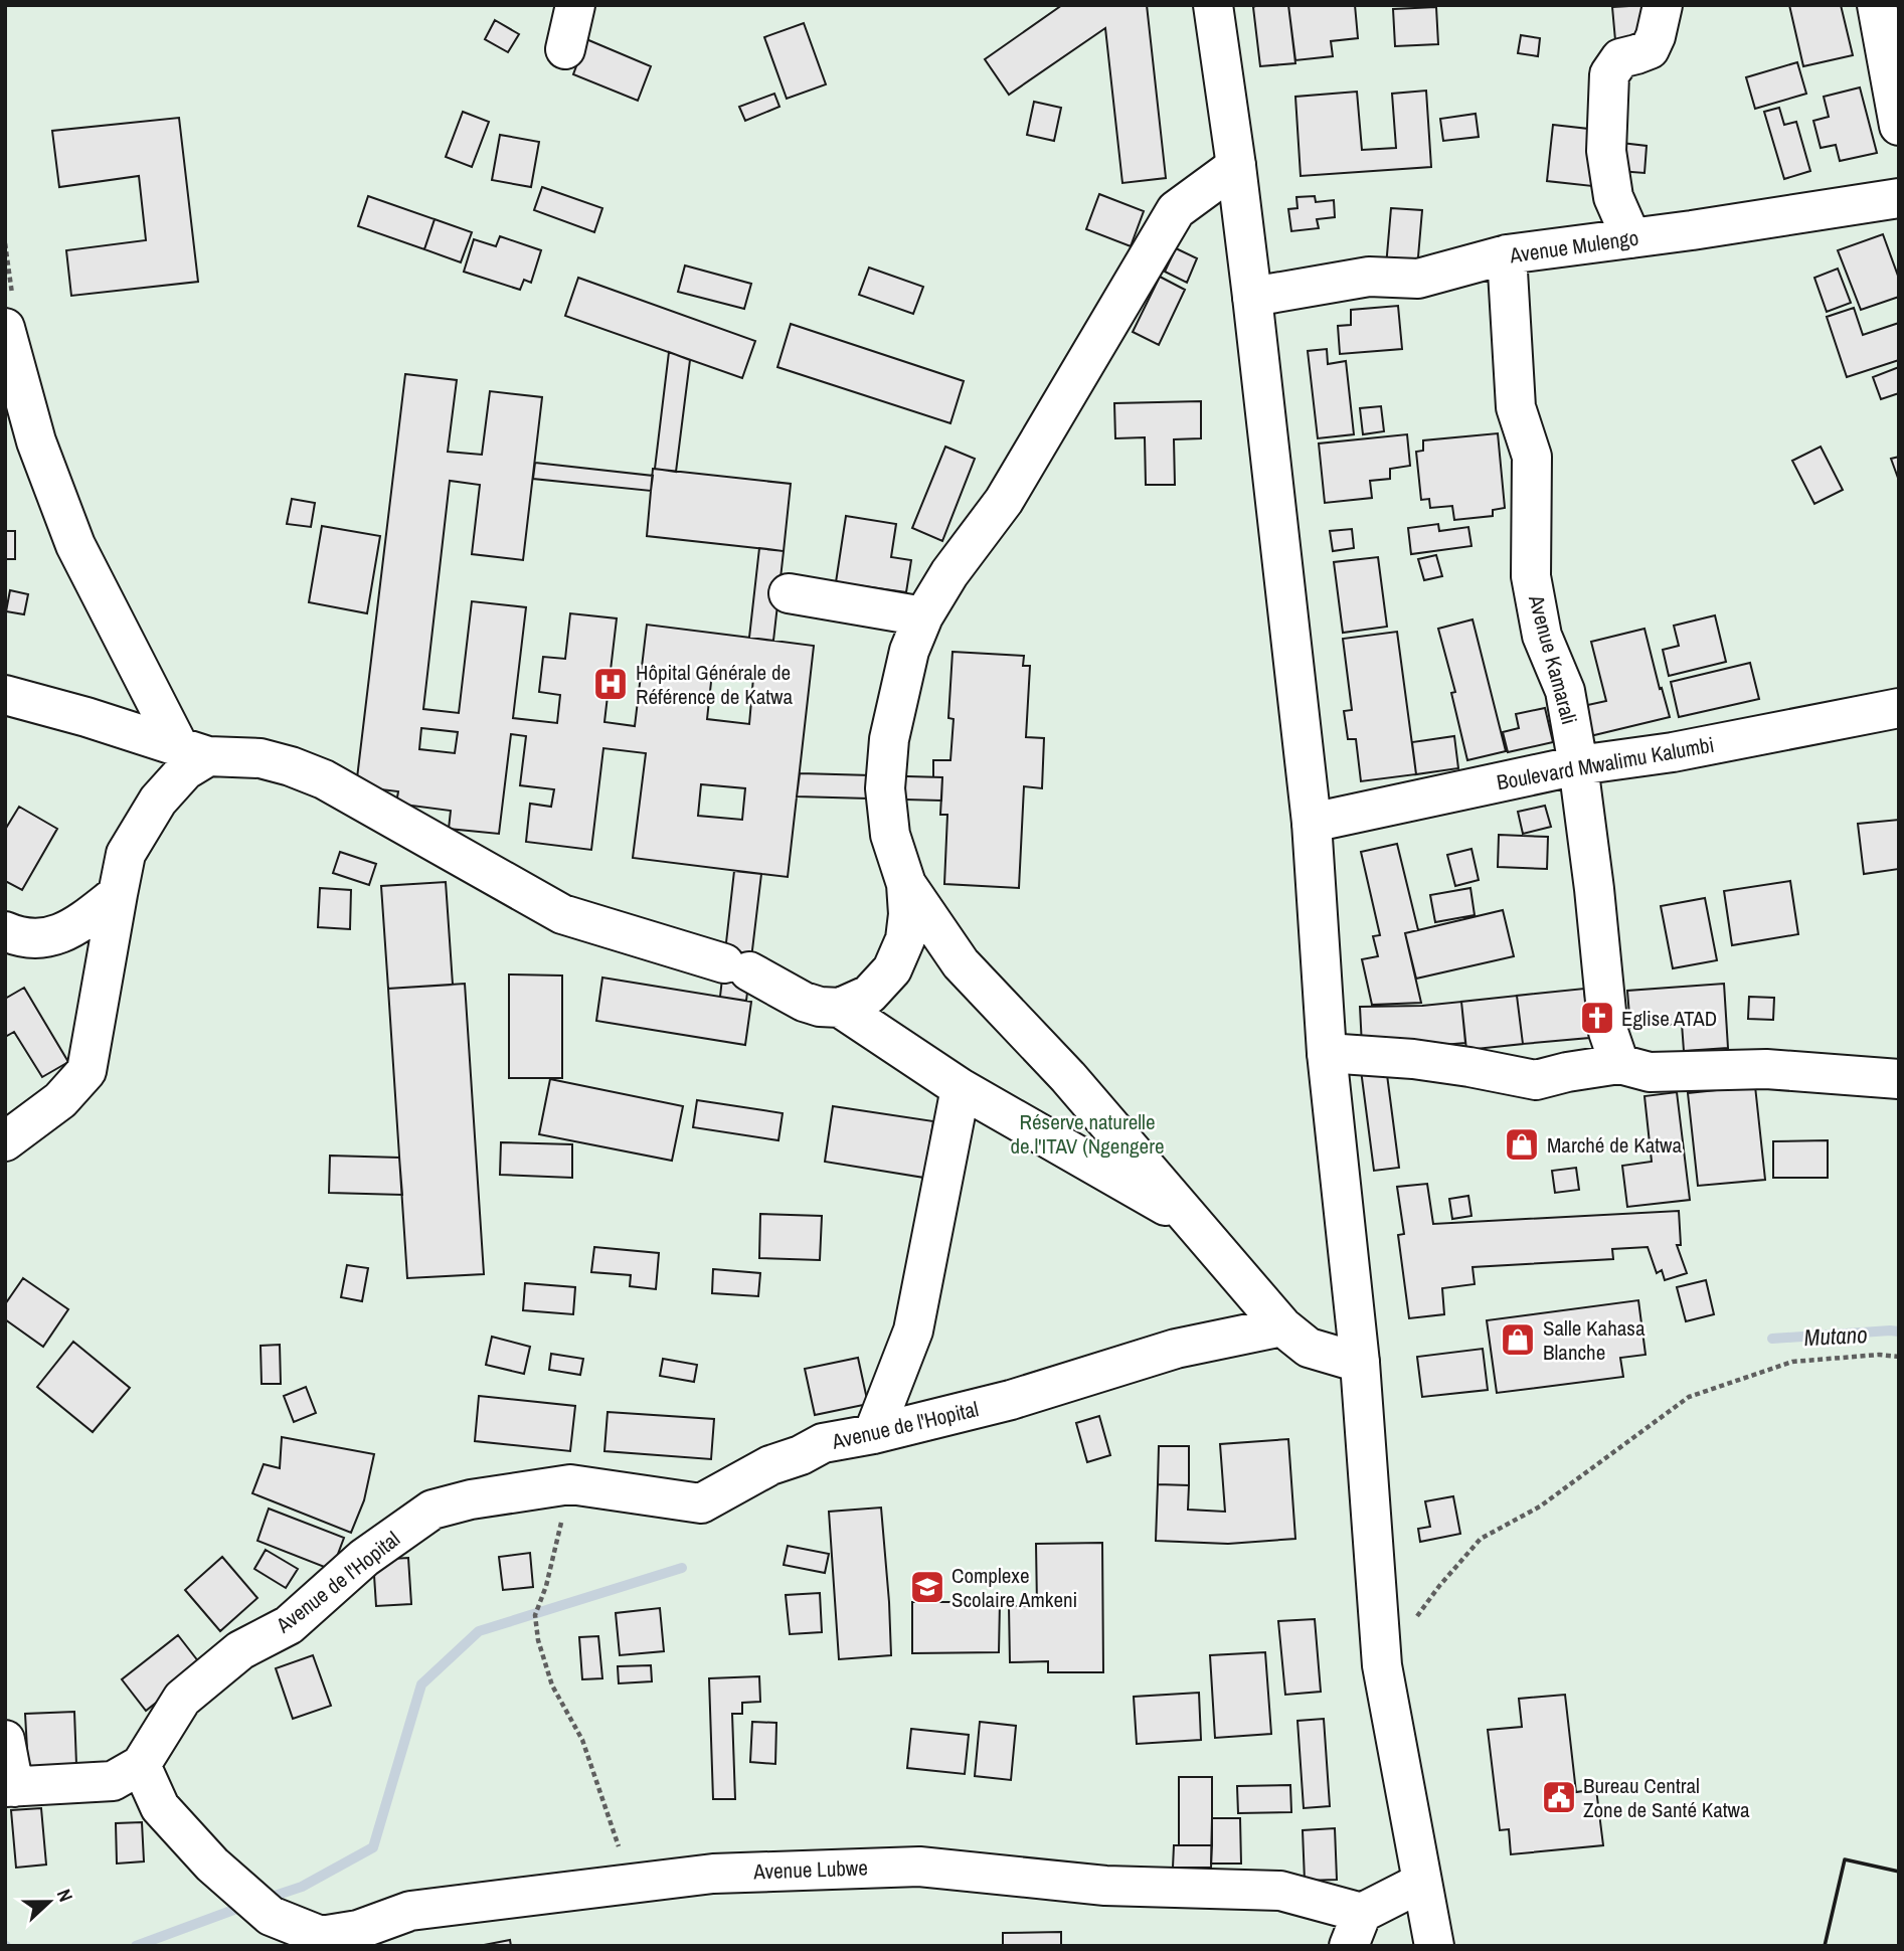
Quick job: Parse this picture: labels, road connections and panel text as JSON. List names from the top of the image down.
{
  "streets": {
    "street": [
      "Avenue Mulengo",
      "Avenue Kamarali",
      "Boulevard Mwalimu Kalumbi",
      "Avenue de l'Hopital",
      "Avenue Lubwe"
    ]
  },
  "crossings": [
    ["Avenue Mulengo", "Avenue Kamarali"],
    ["Avenue Kamarali", "Boulevard Mwalimu Kalumbi"]
  ],
  "water": ["Mutano"],
  "parks": ["Réserve naturelle de l'ITAV (Ngengere"],
  "places": {
    "hospital": ["Hôpital Générale de Référence de Katwa"],
    "church": ["Eglise ATAD"],
    "shop": ["Marché de Katwa", "Salle Kahasa Blanche"],
    "school or university": ["Complexe Scolaire Amkeni"],
    "public building": ["Bureau Central Zone de Santé Katwa"]
  },
  "north": "right"
}
